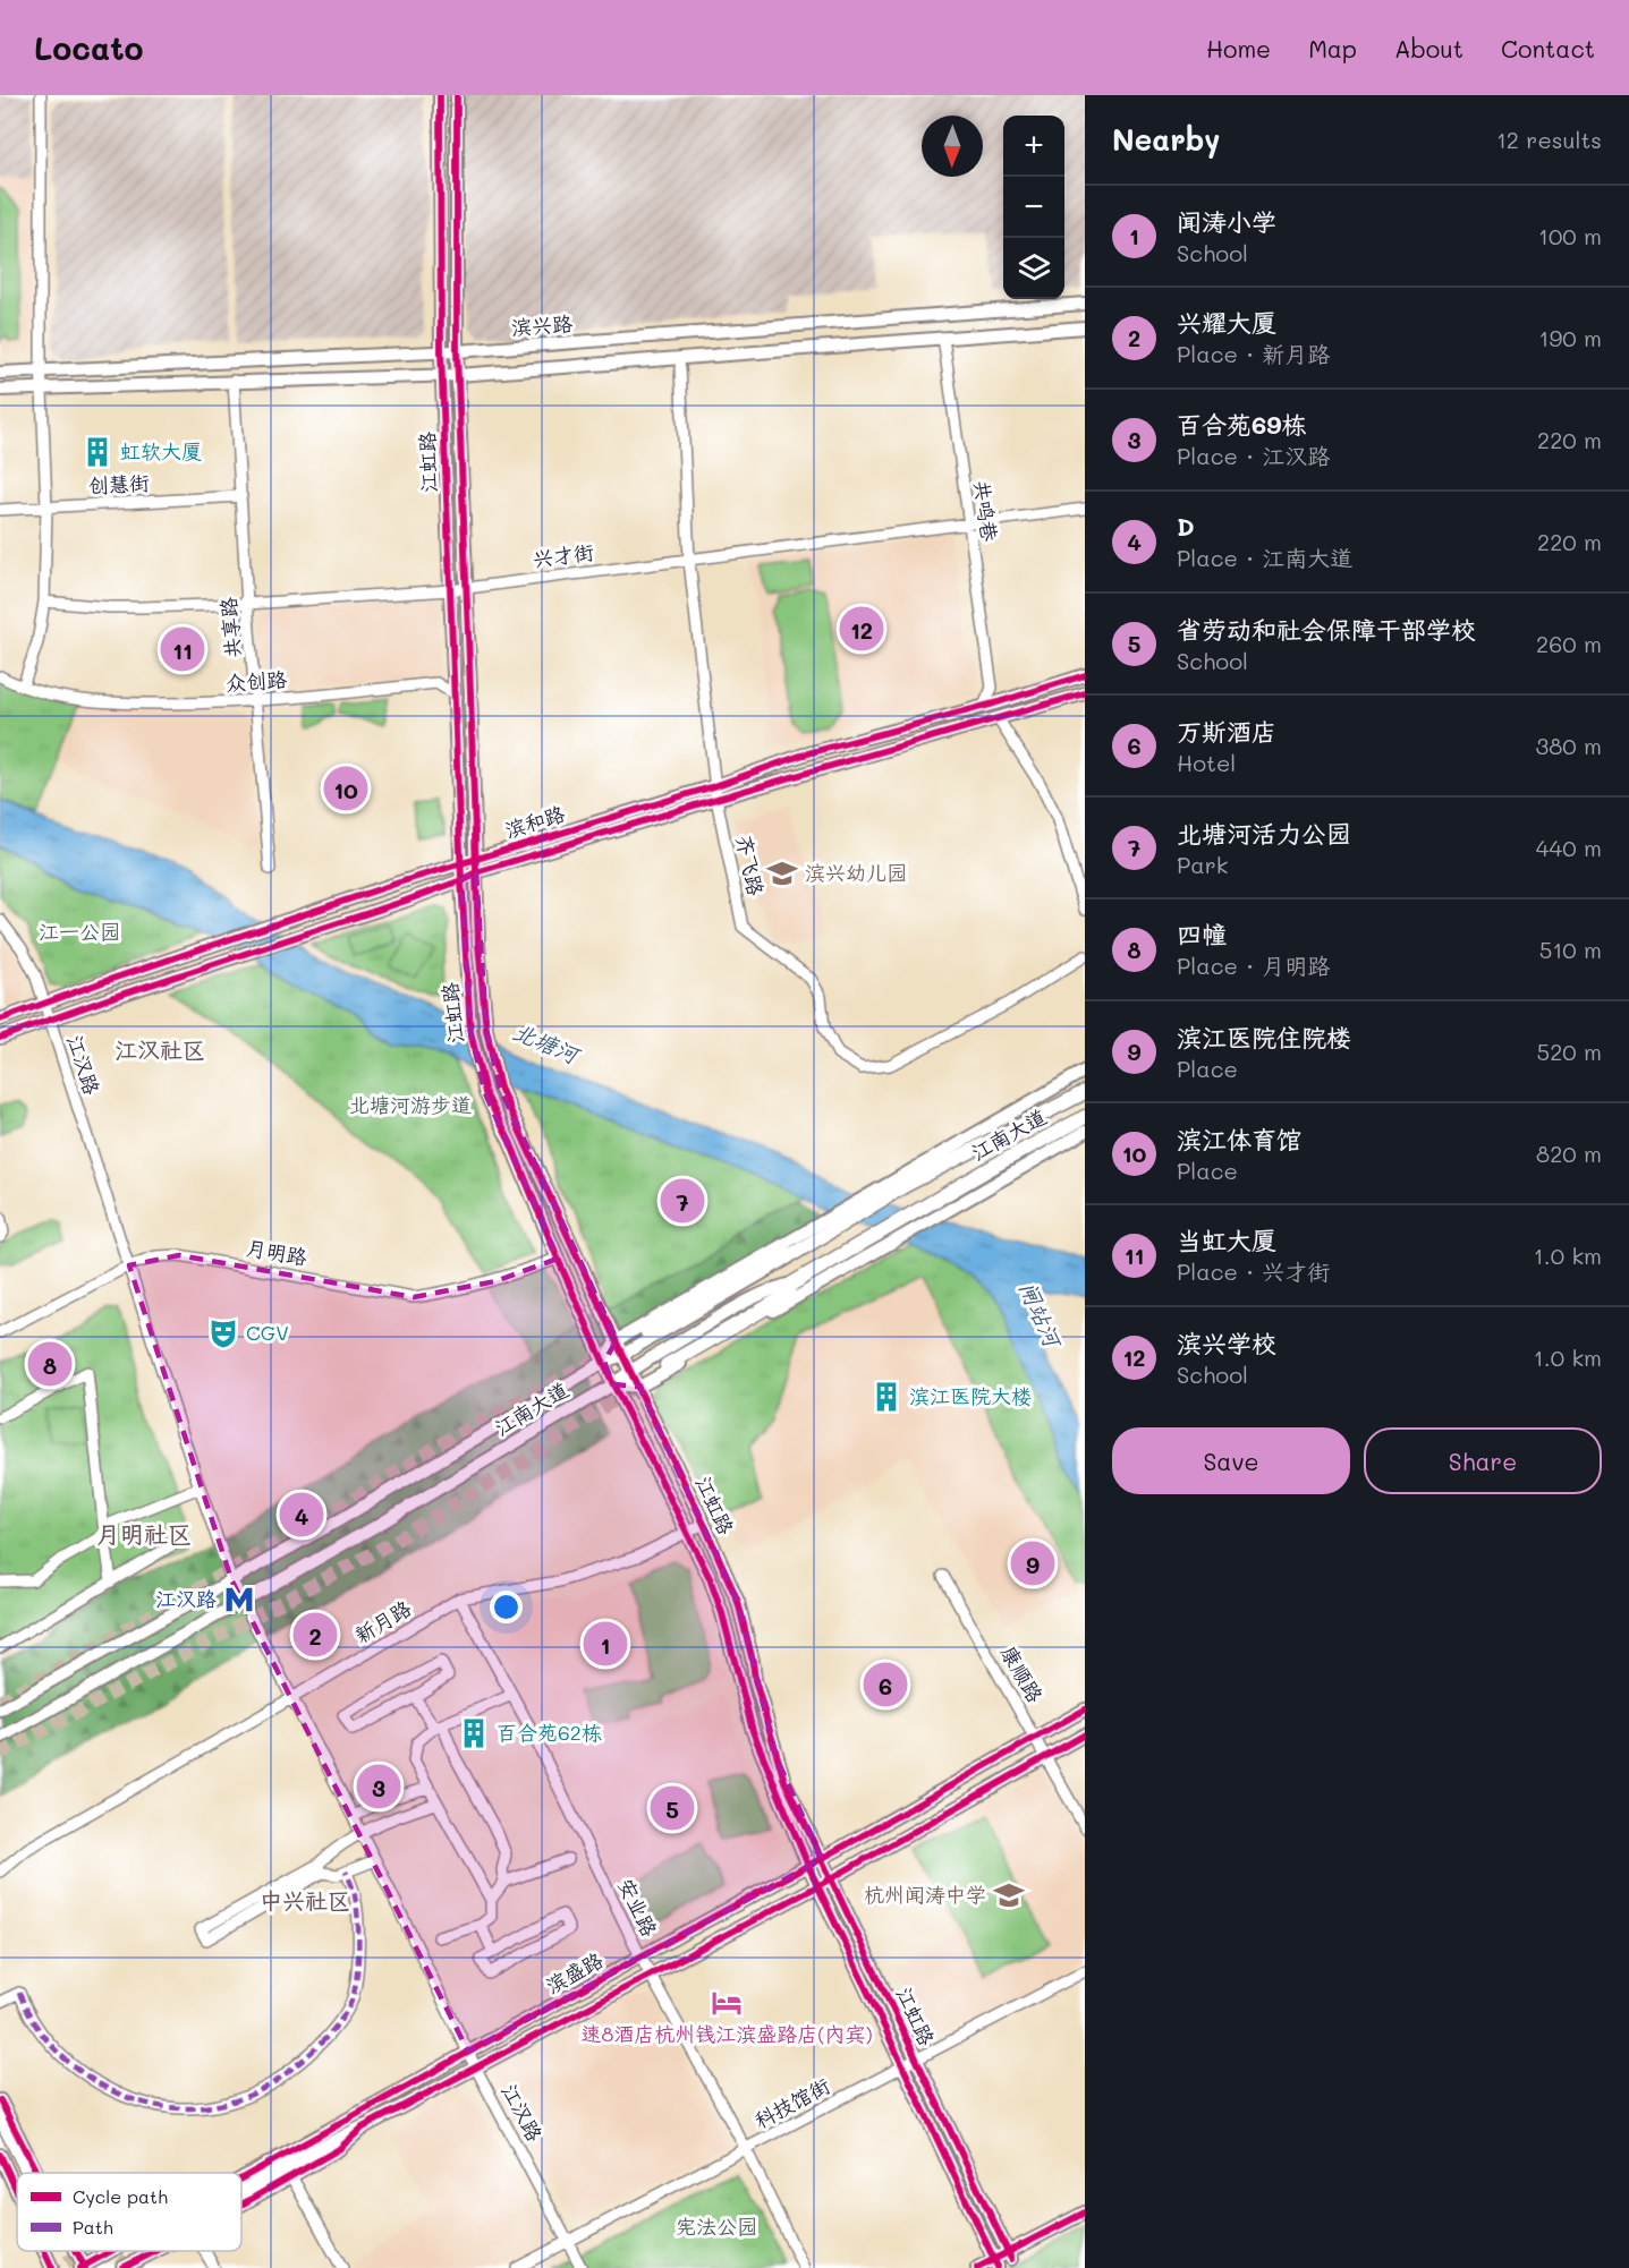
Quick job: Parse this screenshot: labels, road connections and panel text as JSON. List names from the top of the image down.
{
  "streets": {
    "highway": ["江南大道"],
    "main road": [
      "滨兴路",
      "江虹路",
      "滨和路",
      "滨盛路"
    ],
    "street": [
      "创慧街",
      "共鸣巷",
      "兴才街",
      "共享路",
      "众创路",
      "齐飞路",
      "江汉路",
      "月明路",
      "新月路",
      "康顺路",
      "安业路",
      "科技馆街"
    ]
  },
  "crossings": [
    ["滨兴路", "江虹路"],
    ["滨兴路", "共鸣巷"],
    ["滨兴路", "共享路"],
    ["江虹路", "兴才街"],
    ["江虹路", "滨和路"],
    ["江虹路", "江南大道"],
    ["江虹路", "月明路"],
    ["江虹路", "新月路"],
    ["江虹路", "滨盛路"],
    ["江虹路", "科技馆街"],
    ["创慧街", "共享路"],
    ["共鸣巷", "兴才街"],
    ["共鸣巷", "滨和路"],
    ["兴才街", "共享路"],
    ["兴才街", "齐飞路"],
    ["共享路", "众创路"],
    ["滨和路", "齐飞路"],
    ["滨和路", "江汉路"],
    ["江汉路", "江南大道"],
    ["江汉路", "月明路"],
    ["江汉路", "新月路"],
    ["江汉路", "滨盛路"],
    ["江汉路", "科技馆街"],
    ["新月路", "安业路"],
    ["康顺路", "滨盛路"],
    ["安业路", "滨盛路"],
    ["安业路", "科技馆街"]
  ],
  "districts": ["江汉社区", "月明社区", "中兴社区"],
  "water": ["北塘河", "闸站河"],
  "parks": ["江一公园", "北塘河游步道", "宪法公园"],
  "places": {
    "building": ["虹软大厦", "滨江医院大楼", "百合苑62栋"],
    "school or university": ["滨兴幼儿园", "杭州闻涛中学"],
    "theatre": ["CGV"],
    "metro station": ["江汉路"],
    "hotel": ["速8酒店杭州钱江滨盛路店(内宾)"]
  },
  "legend": ["Cycle path", "Path"],
  "north": "bottom",
  "page": {
    "header": "Locato",
    "nav": [
      "Home",
      "Map",
      "About",
      "Contact"
    ],
    "heading": ["Nearby", "12 results"],
    "map_buttons": ["+", "−"],
    "list": [
      {
        "mark": "1",
        "name": "闻涛小学",
        "note": "School",
        "value": "100 m"
      },
      {
        "mark": "2",
        "name": "兴耀大厦",
        "note": "Place · 新月路",
        "value": "190 m"
      },
      {
        "mark": "3",
        "name": "百合苑69栋",
        "note": "Place · 江汉路",
        "value": "220 m"
      },
      {
        "mark": "4",
        "name": "D",
        "note": "Place · 江南大道",
        "value": "220 m"
      },
      {
        "mark": "5",
        "name": "省劳动和社会保障干部学校",
        "note": "School",
        "value": "260 m"
      },
      {
        "mark": "6",
        "name": "万斯酒店",
        "note": "Hotel",
        "value": "380 m"
      },
      {
        "mark": "7",
        "name": "北塘河活力公园",
        "note": "Park",
        "value": "440 m"
      },
      {
        "mark": "8",
        "name": "四幢",
        "note": "Place · 月明路",
        "value": "510 m"
      },
      {
        "mark": "9",
        "name": "滨江医院住院楼",
        "note": "Place",
        "value": "520 m"
      },
      {
        "mark": "10",
        "name": "滨江体育馆",
        "note": "Place",
        "value": "820 m"
      },
      {
        "mark": "11",
        "name": "当虹大厦",
        "note": "Place · 兴才街",
        "value": "1.0 km"
      },
      {
        "mark": "12",
        "name": "滨兴学校",
        "note": "School",
        "value": "1.0 km"
      }
    ],
    "pins": [
      "12",
      "11",
      "10",
      "7",
      "8",
      "4",
      "9",
      "2",
      "1",
      "6",
      "3",
      "5"
    ],
    "buttons": ["Save", "Share"]
  }
}
